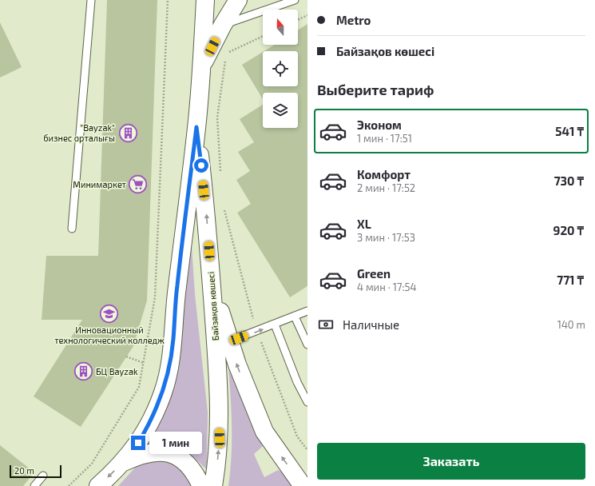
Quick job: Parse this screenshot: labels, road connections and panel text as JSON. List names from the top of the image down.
{
  "streets": {
    "main road": ["Байзақов көшесі"]
  },
  "places": {
    "building": ["\"Bayzak\" бизнес орталығы", "БЦ Bayzak"],
    "supermarket": ["Минимаркет"],
    "school or university": ["Инновационный технологический колледж"]
  },
  "scale_bar": "20 m",
  "north": "top",
  "page": {
    "banner": ["Metro", "Байзақов көшесі"],
    "heading": "Выберите тариф",
    "list": [
      {
        "name": "Эконом",
        "note": "1 мин · 17:51",
        "value": "541 ₸"
      },
      {
        "name": "Комфорт",
        "note": "2 мин · 17:52",
        "value": "730 ₸"
      },
      {
        "name": "XL",
        "note": "3 мин · 17:53",
        "value": "920 ₸"
      },
      {
        "name": "Green",
        "note": "4 мин · 17:54",
        "value": "771 ₸"
      }
    ],
    "pay": ["Наличные", "140 m"],
    "bubble": "1 мин",
    "buttons": "Заказать",
    "scale": "20 m"
  }
}
